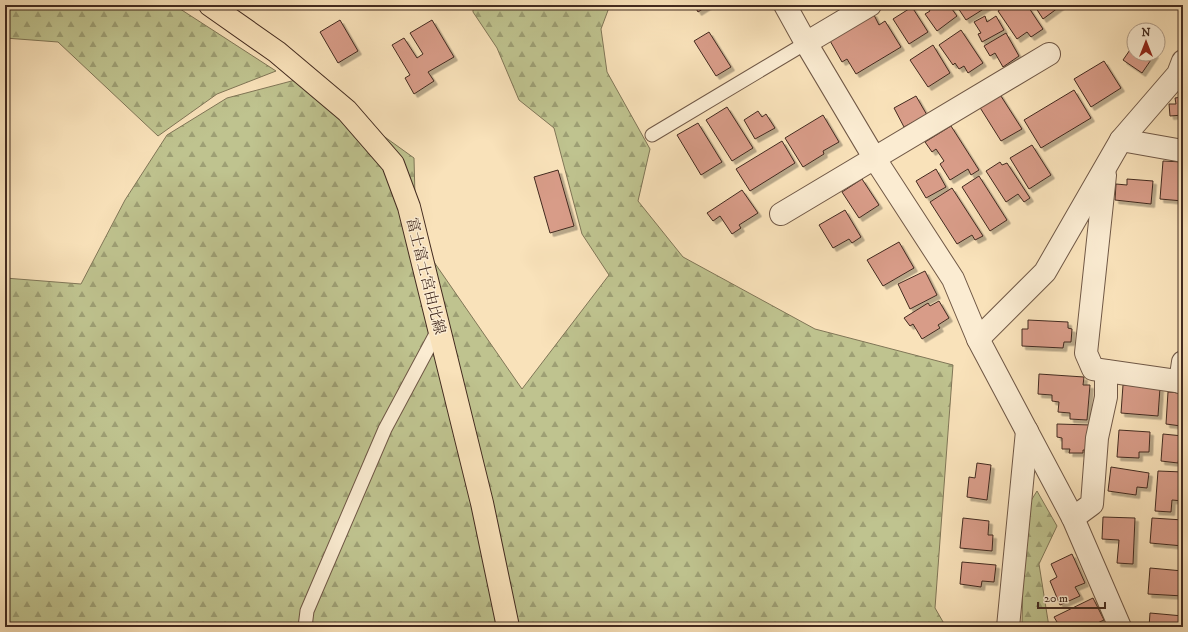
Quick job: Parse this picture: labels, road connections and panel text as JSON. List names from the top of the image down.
{
  "streets": {
    "main road": ["富士富士宮由比線"]
  },
  "scale_bar": "20 m",
  "north": "top"
}
